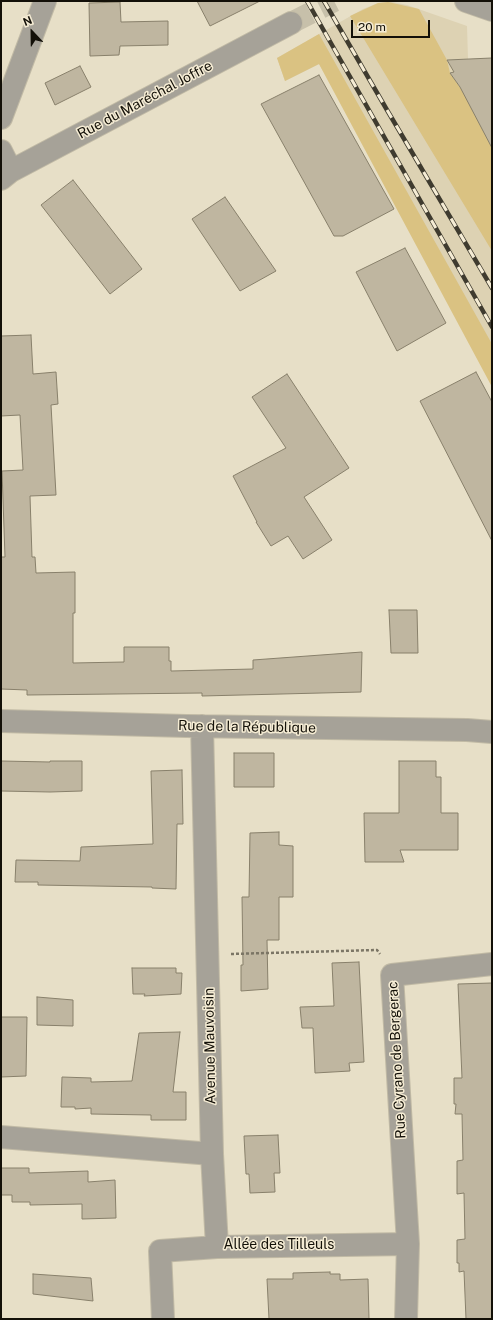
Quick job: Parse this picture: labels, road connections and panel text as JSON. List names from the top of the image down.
{
  "streets": {
    "street": [
      "Rue du Maréchal Joffre",
      "Rue de la République",
      "Avenue Mauvoisin",
      "Rue Cyrano de Bergerac",
      "Allée des Tilleuls"
    ]
  },
  "crossings": [
    ["Rue de la République", "Avenue Mauvoisin"],
    ["Avenue Mauvoisin", "Rue Cyrano de Bergerac"],
    ["Avenue Mauvoisin", "Allée des Tilleuls"],
    ["Rue Cyrano de Bergerac", "Allée des Tilleuls"]
  ],
  "scale_bar": "20 m",
  "north": "top"
}
